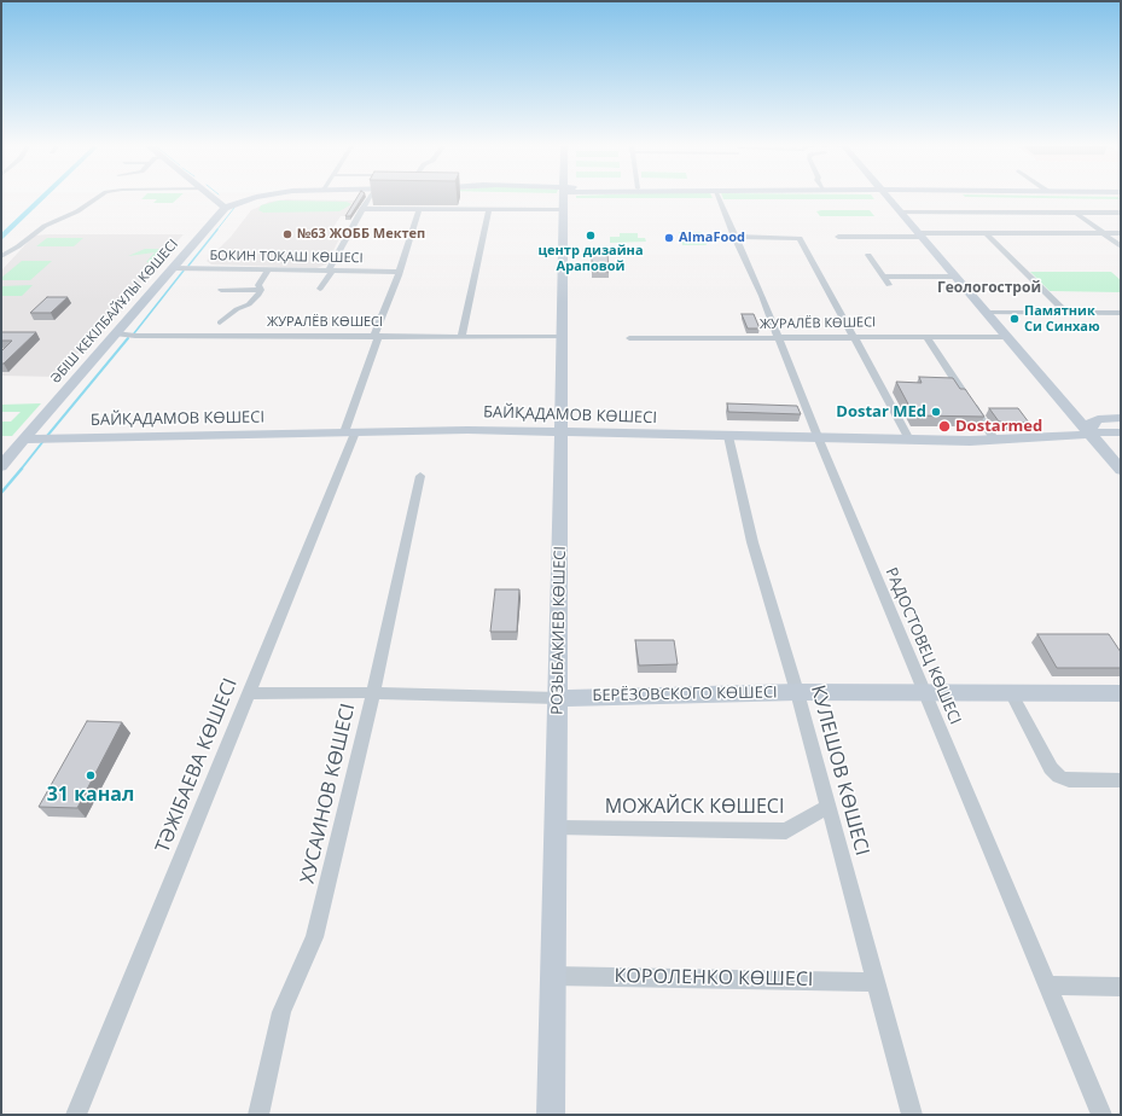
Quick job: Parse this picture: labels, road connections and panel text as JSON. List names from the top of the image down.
{
  "streets": {
    "street": [
      "БОКИН ТОҚАШ КӨШЕСІ",
      "ӘБІШ КЕКІЛБАЙҰЛЫ КӨШЕСІ",
      "ЖУРАЛЁВ КӨШЕСІ",
      "БАЙҚАДАМОВ КӨШЕСІ",
      "РОЗЫБАКИЕВ КӨШЕСІ",
      "РАДОСТОВЕЦ КӨШЕСІ",
      "БЕРЁЗОВСКОГО КӨШЕСІ",
      "ТӘЖІБАЕВА КӨШЕСІ",
      "КУЛЕШОВ КӨШЕСІ",
      "ХУСАИНОВ КӨШЕСІ",
      "МОЖАЙСК КӨШЕСІ",
      "КОРОЛЕНКО КӨШЕСІ"
    ]
  },
  "crossings": [
    ["БОКИН ТОҚАШ КӨШЕСІ", "ӘБІШ КЕКІЛБАЙҰЛЫ КӨШЕСІ"],
    ["БОКИН ТОҚАШ КӨШЕСІ", "ТӘЖІБАЕВА КӨШЕСІ"],
    ["ӘБІШ КЕКІЛБАЙҰЛЫ КӨШЕСІ", "ЖУРАЛЁВ КӨШЕСІ"],
    ["ӘБІШ КЕКІЛБАЙҰЛЫ КӨШЕСІ", "БАЙҚАДАМОВ КӨШЕСІ"],
    ["ЖУРАЛЁВ КӨШЕСІ", "РОЗЫБАКИЕВ КӨШЕСІ"],
    ["ЖУРАЛЁВ КӨШЕСІ", "РАДОСТОВЕЦ КӨШЕСІ"],
    ["ЖУРАЛЁВ КӨШЕСІ", "ТӘЖІБАЕВА КӨШЕСІ"],
    ["БАЙҚАДАМОВ КӨШЕСІ", "РОЗЫБАКИЕВ КӨШЕСІ"],
    ["БАЙҚАДАМОВ КӨШЕСІ", "РАДОСТОВЕЦ КӨШЕСІ"],
    ["БАЙҚАДАМОВ КӨШЕСІ", "ТӘЖІБАЕВА КӨШЕСІ"],
    ["БАЙҚАДАМОВ КӨШЕСІ", "КУЛЕШОВ КӨШЕСІ"],
    ["РОЗЫБАКИЕВ КӨШЕСІ", "БЕРЁЗОВСКОГО КӨШЕСІ"],
    ["РОЗЫБАКИЕВ КӨШЕСІ", "МОЖАЙСК КӨШЕСІ"],
    ["РОЗЫБАКИЕВ КӨШЕСІ", "КОРОЛЕНКО КӨШЕСІ"],
    ["РАДОСТОВЕЦ КӨШЕСІ", "БЕРЁЗОВСКОГО КӨШЕСІ"],
    ["БЕРЁЗОВСКОГО КӨШЕСІ", "ТӘЖІБАЕВА КӨШЕСІ"],
    ["БЕРЁЗОВСКОГО КӨШЕСІ", "КУЛЕШОВ КӨШЕСІ"],
    ["БЕРЁЗОВСКОГО КӨШЕСІ", "ХУСАИНОВ КӨШЕСІ"],
    ["КУЛЕШОВ КӨШЕСІ", "МОЖАЙСК КӨШЕСІ"],
    ["КУЛЕШОВ КӨШЕСІ", "КОРОЛЕНКО КӨШЕСІ"]
  ],
  "districts": ["Геологострой"],
  "places": [
    "№63 ЖОББ Мектеп",
    "центр дизайна Араповой",
    "AlmaFood",
    "Памятник Си Синхаю",
    "Dostar MEd",
    "Dostarmed",
    "31 канал"
  ]
}
